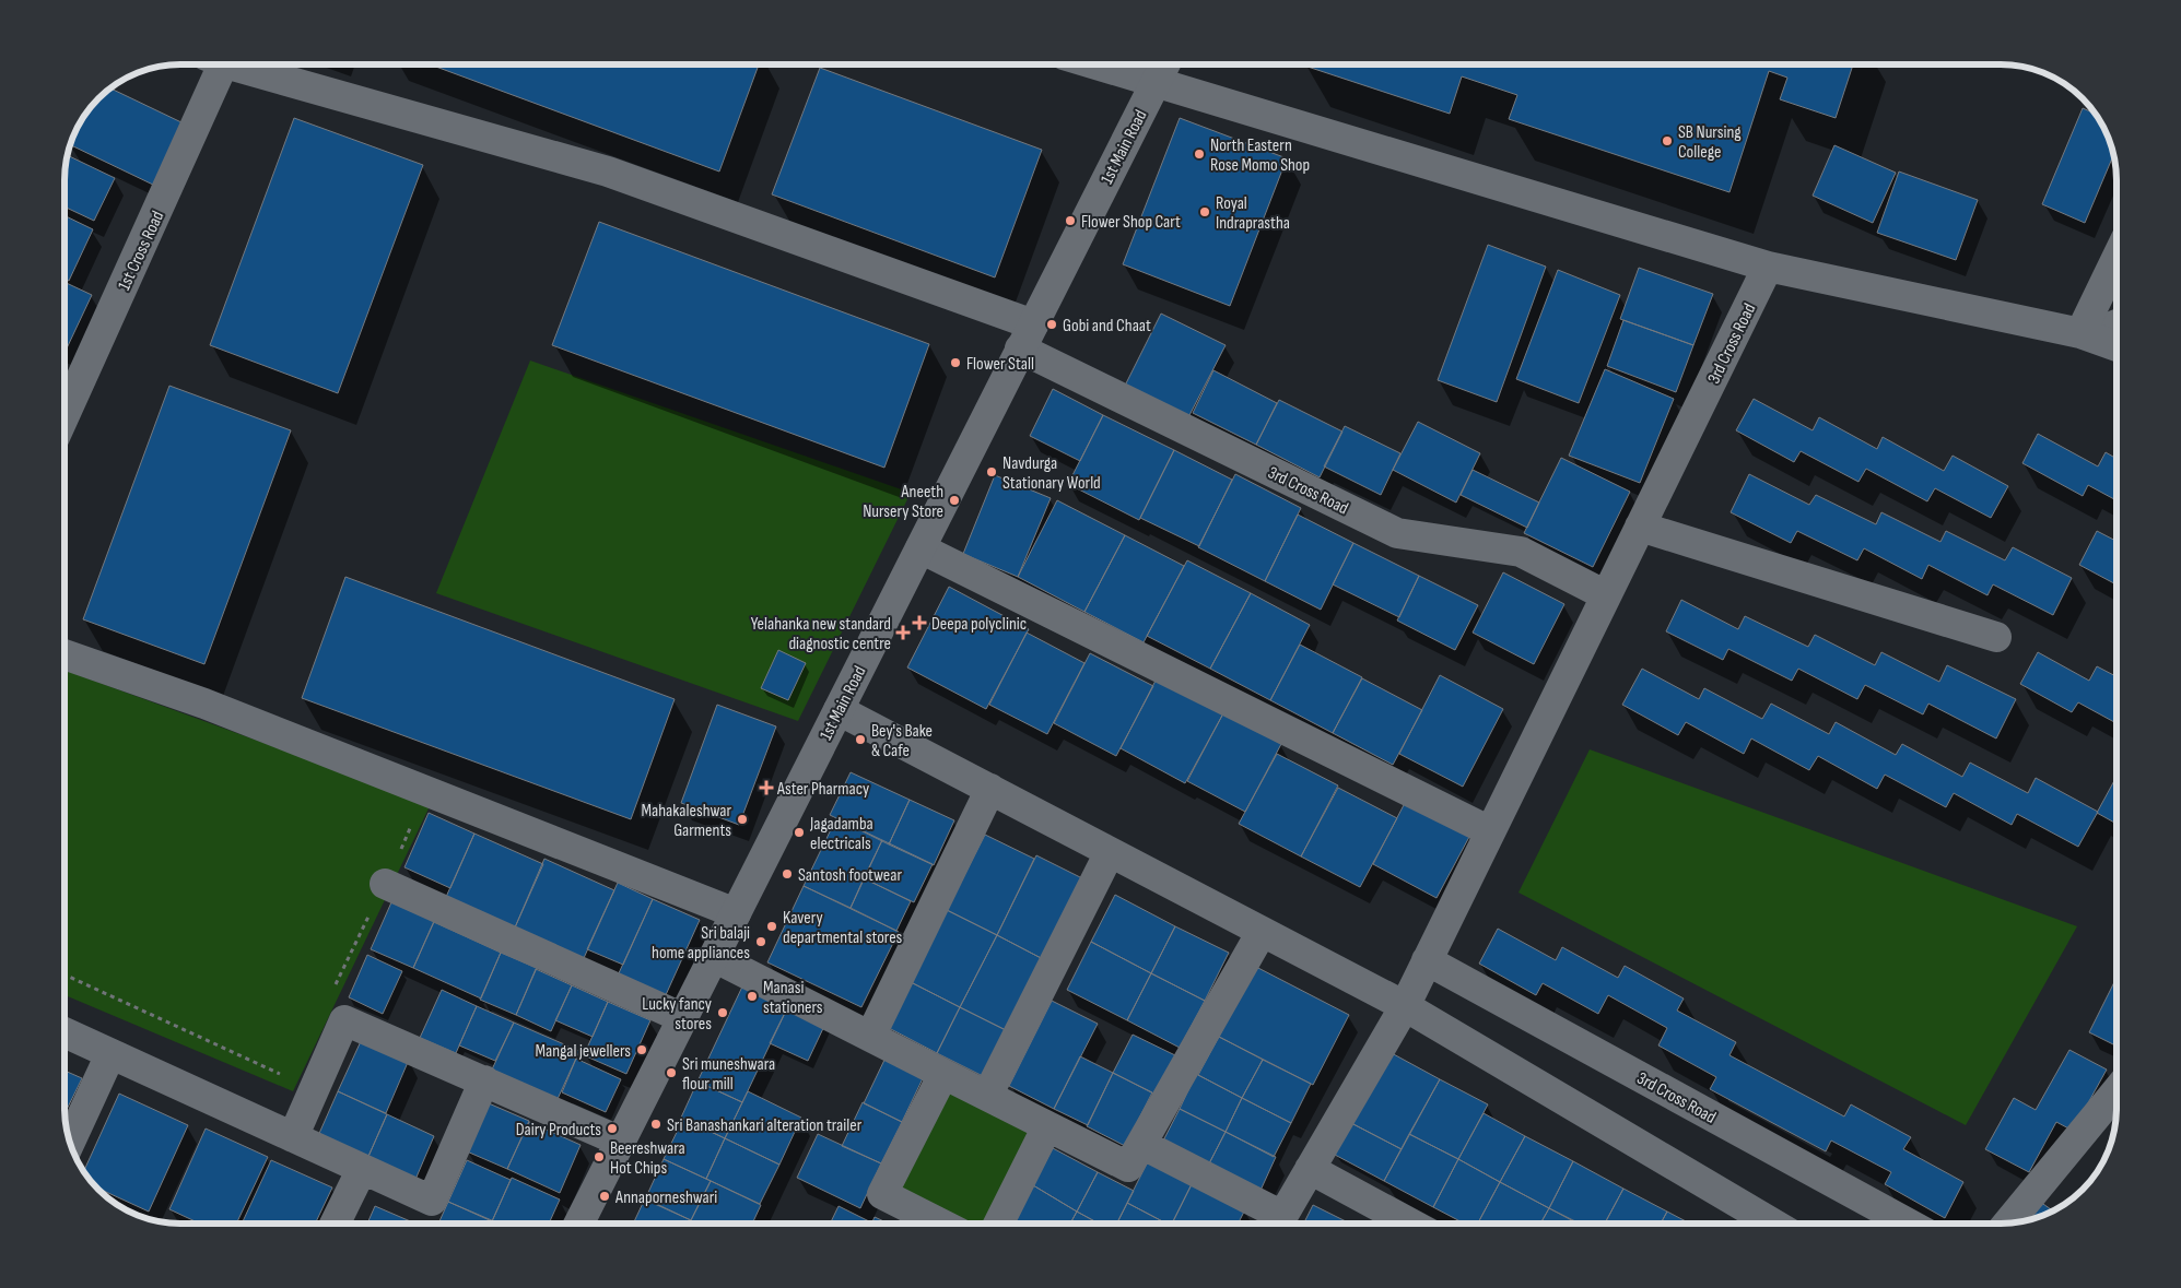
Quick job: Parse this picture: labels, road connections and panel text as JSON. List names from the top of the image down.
{
  "streets": {
    "street": ["1st Main Road", "1st Cross Road", "3rd Cross Road"]
  },
  "crossings": [
    ["1st Main Road", "3rd Cross Road"]
  ],
  "places": {
    "other": [
      "SB Nursing College",
      "North Eastern Rose Momo Shop",
      "Royal Indraprastha",
      "Flower Shop Cart",
      "Gobi and Chaat",
      "Flower Stall",
      "Navdurga Stationary World",
      "Aneeth Nursery Store",
      "Bey's Bake & Cafe",
      "Mahakaleshwar Garments",
      "Jagadamba electricals",
      "Santosh footwear",
      "Kavery departmental stores",
      "Sri balaji home appliances",
      "Manasi stationers",
      "Lucky fancy stores",
      "Mangal jewellers",
      "Sri muneshwara flour mill",
      "Sri Banashankari alteration trailer",
      "Dairy Products",
      "Beereshwara Hot Chips",
      "Annaporneshwari"
    ],
    "health": ["Deepa polyclinic", "Yelahanka new standard diagnostic centre", "Aster Pharmacy"]
  }
}
